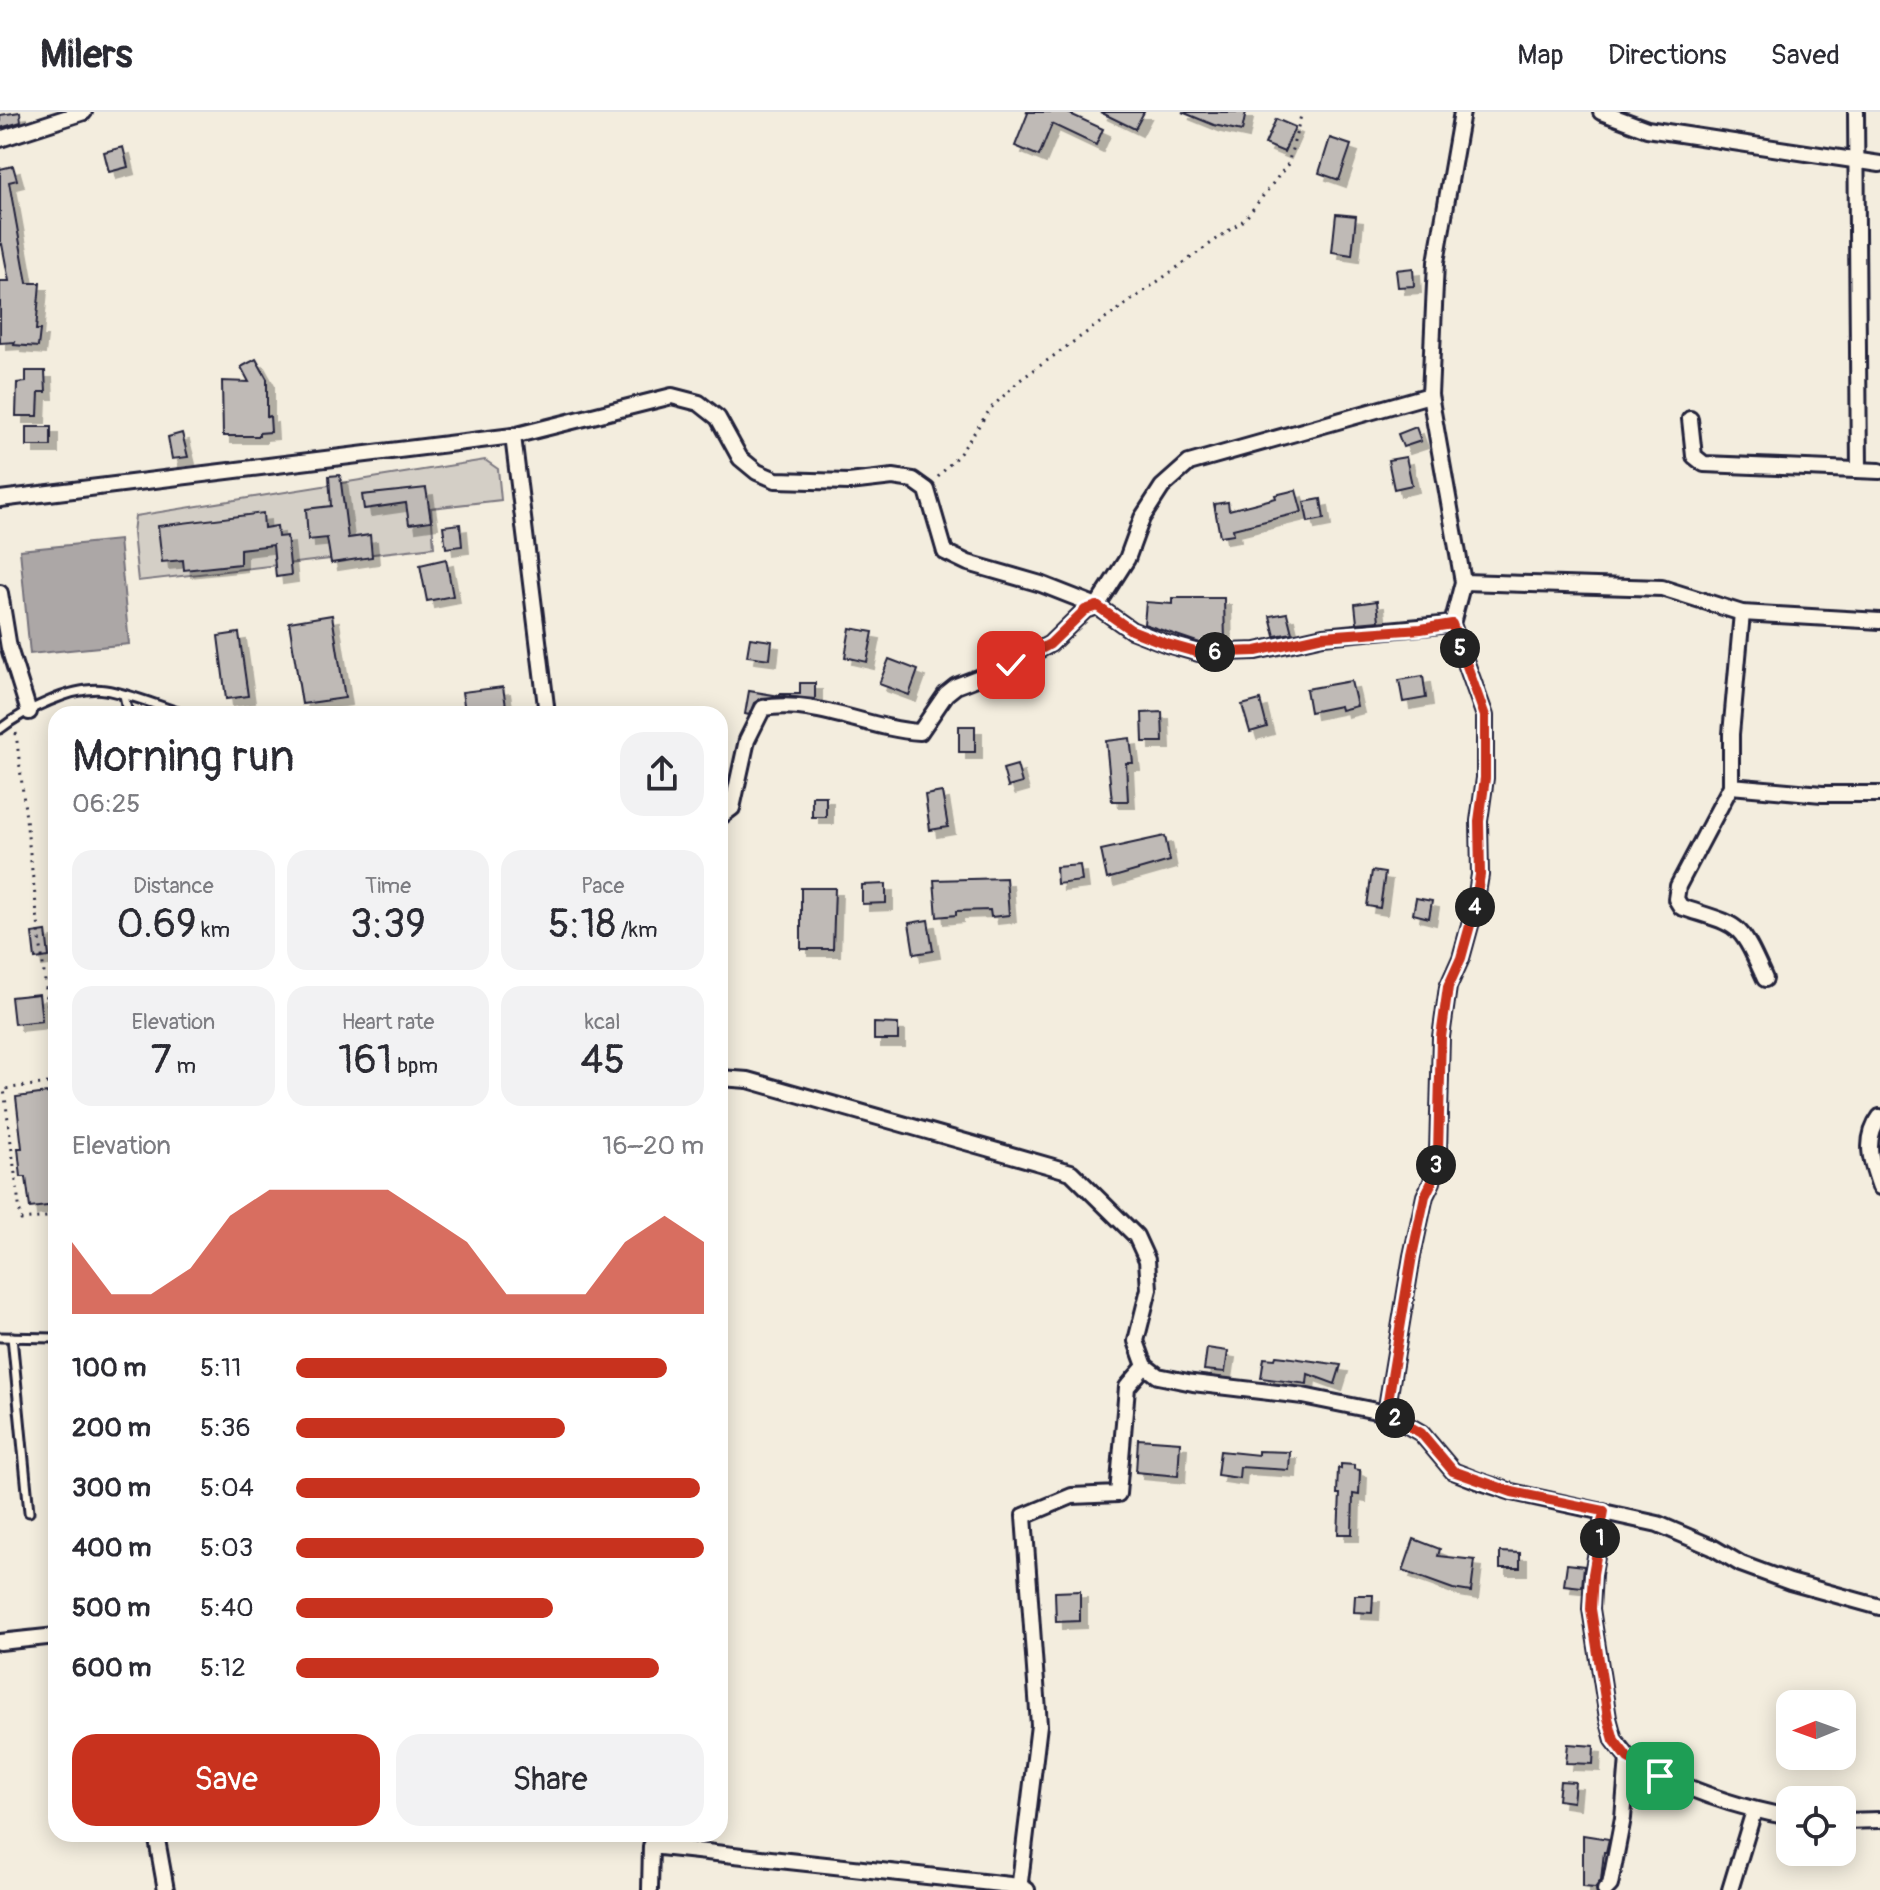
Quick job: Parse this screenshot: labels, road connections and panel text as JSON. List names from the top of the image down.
{
  "north": "left",
  "page": {
    "header": "Milers",
    "nav": ["Map", "Directions", "Saved"],
    "pins": [
      "5",
      "6",
      "4",
      "3",
      "2",
      "1"
    ],
    "heading": ["Morning run", "06:25"],
    "stats": [
      ["Distance", "0.69 km"],
      ["Time", "3:39"],
      ["Pace", "5:18 /km"],
      ["Elevation", "7 m"],
      ["Heart rate", "161 bpm"],
      ["kcal", "45"]
    ],
    "chart": ["Elevation", "16–20 m"],
    "list": [
      {
        "name": "100 m",
        "note": "5:11"
      },
      {
        "name": "200 m",
        "note": "5:36"
      },
      {
        "name": "300 m",
        "note": "5:04"
      },
      {
        "name": "400 m",
        "note": "5:03"
      },
      {
        "name": "500 m",
        "note": "5:40"
      },
      {
        "name": "600 m",
        "note": "5:12"
      }
    ],
    "buttons": ["Save", "Share"]
  }
}
